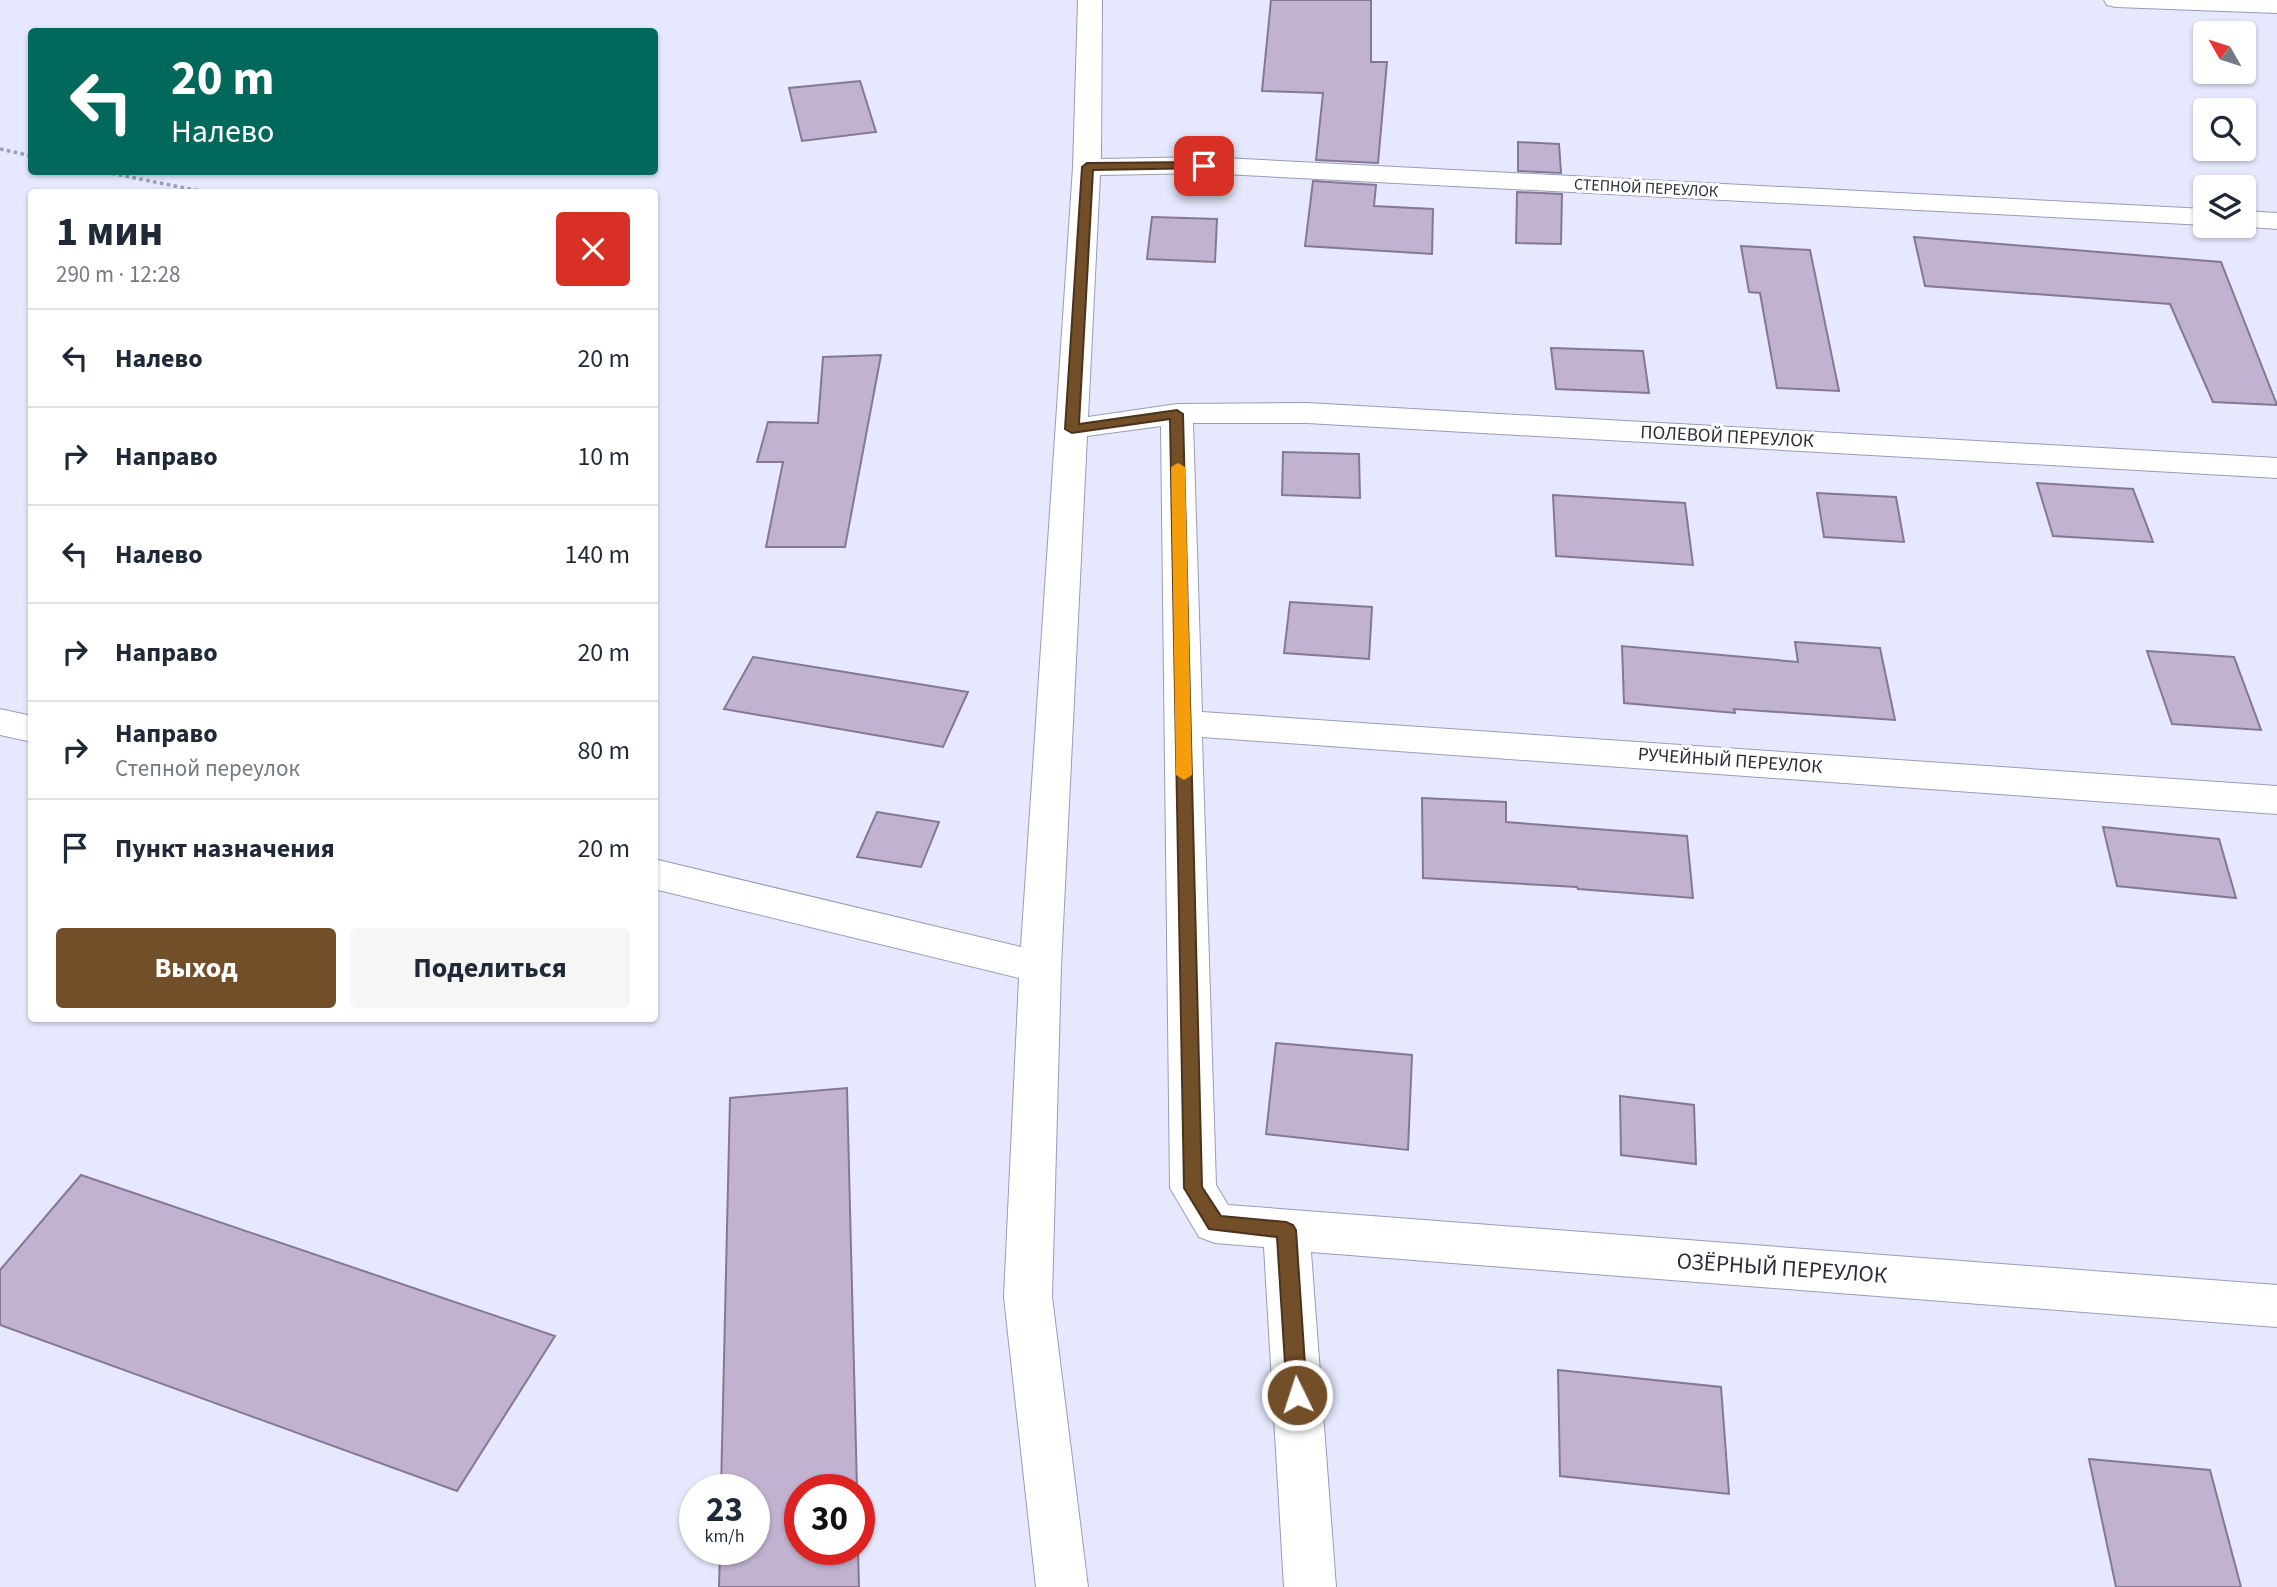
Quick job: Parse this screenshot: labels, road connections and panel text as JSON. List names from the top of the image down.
{
  "streets": {
    "street": [
      "СТЕПНОЙ ПЕРЕУЛОК",
      "ПОЛЕВОЙ ПЕРЕУЛОК",
      "РУЧЕЙНЫЙ ПЕРЕУЛОК",
      "ОЗЁРНЫЙ ПЕРЕУЛОК"
    ]
  },
  "crossings": [
    ["РУЧЕЙНЫЙ ПЕРЕУЛОК", "ОЗЁРНЫЙ ПЕРЕУЛОК"]
  ],
  "north": "top left",
  "page": {
    "turn": ["20 m", "Налево"],
    "heading": ["1 мин", "290 m · 12:28"],
    "list": [
      {
        "name": "Налево",
        "value": "20 m"
      },
      {
        "name": "Направо",
        "value": "10 m"
      },
      {
        "name": "Налево",
        "value": "140 m"
      },
      {
        "name": "Направо",
        "value": "20 m"
      },
      {
        "name": "Направо",
        "note": "Степной переулок",
        "value": "80 m"
      },
      {
        "name": "Пункт назначения",
        "value": "20 m"
      }
    ],
    "buttons": ["Выход", "Поделиться"],
    "speed": "23 km/h",
    "limit": "30"
  }
}
